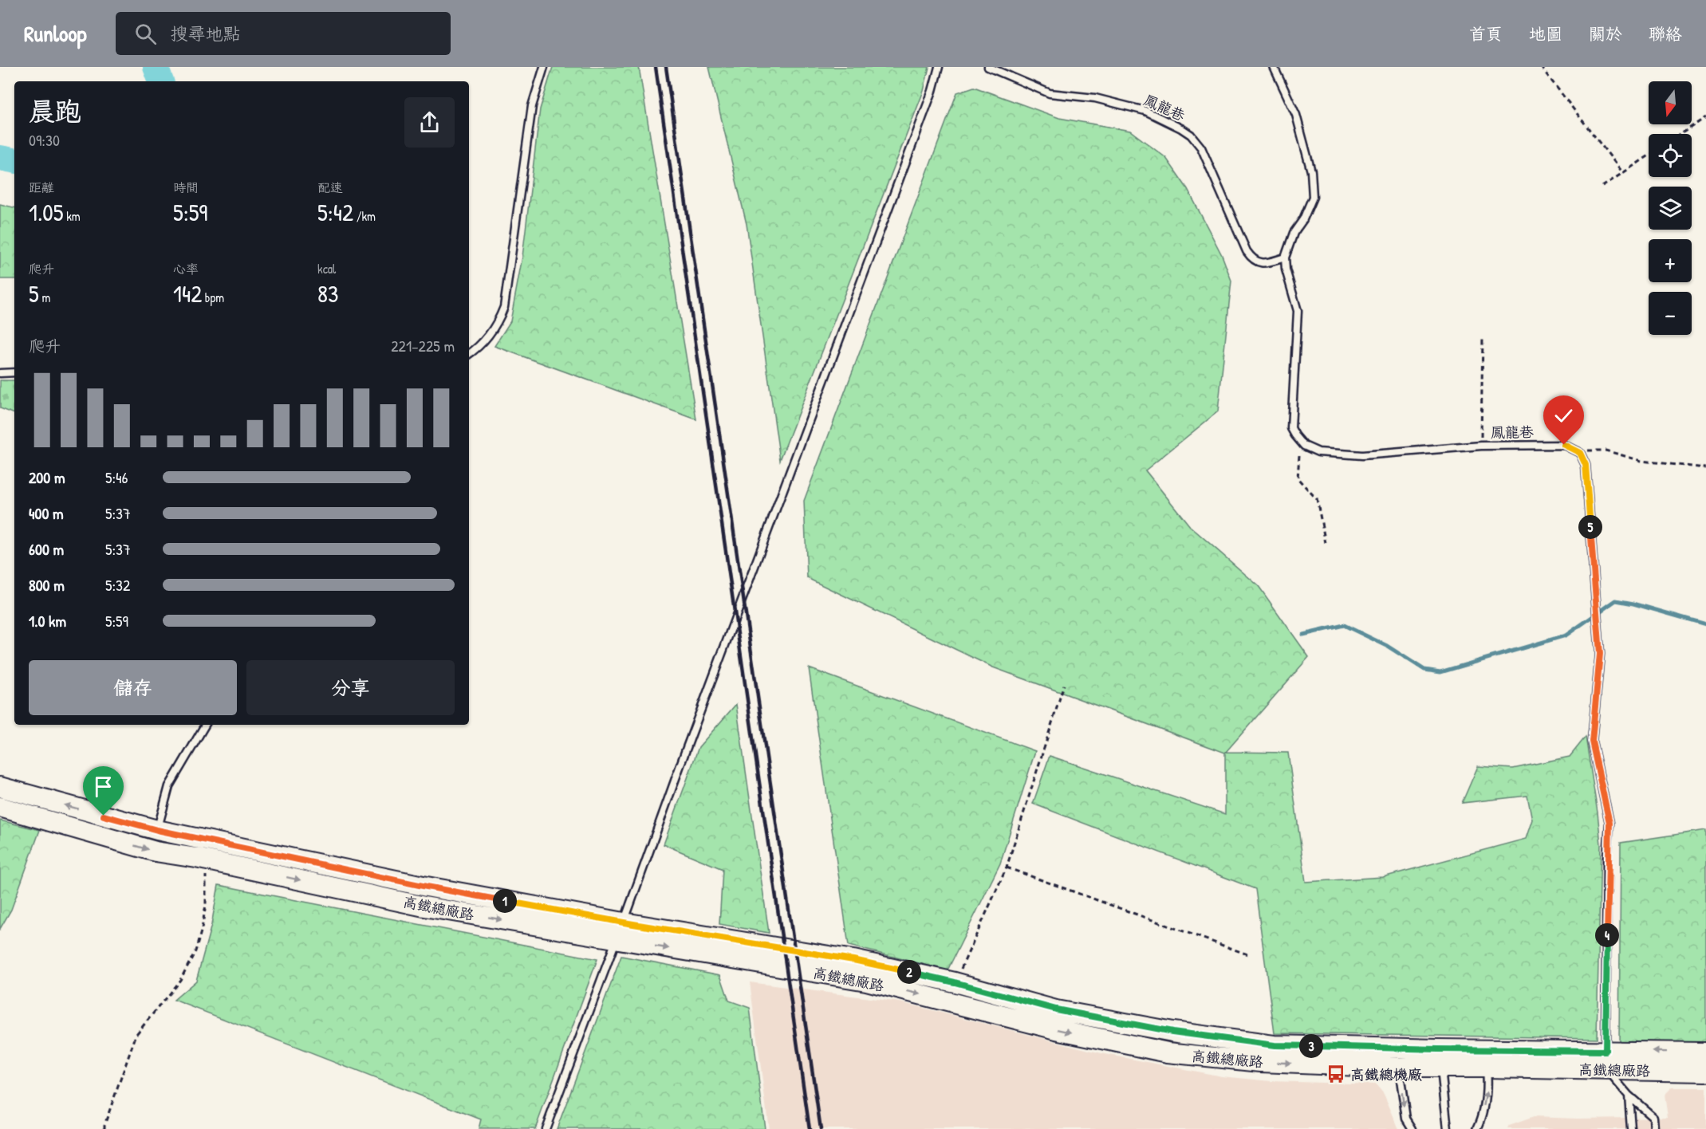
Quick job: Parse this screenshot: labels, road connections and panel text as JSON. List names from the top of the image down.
{
  "streets": {
    "street": ["高鐵總廠路"],
    "lane": ["鳳龍巷"]
  },
  "places": {
    "bus stop": ["高鐵總機廠"]
  },
  "north": "bottom",
  "page": {
    "header": "Runloop",
    "search": "搜尋地點",
    "nav": [
      "首頁",
      "地圖",
      "關於",
      "聯絡"
    ],
    "map_buttons": ["+", "−"],
    "heading": ["晨跑", "09:30"],
    "stats": [
      ["距離", "1.05 km"],
      ["時間", "5:59"],
      ["配速", "5:42 /km"],
      ["爬升", "5 m"],
      ["心率", "142 bpm"],
      ["kcal", "83"]
    ],
    "chart": ["爬升", "221–225 m"],
    "list": [
      {
        "name": "200 m",
        "note": "5:46"
      },
      {
        "name": "400 m",
        "note": "5:37"
      },
      {
        "name": "600 m",
        "note": "5:37"
      },
      {
        "name": "800 m",
        "note": "5:32"
      },
      {
        "name": "1.0 km",
        "note": "5:59"
      }
    ],
    "pins": [
      "5",
      "1",
      "4",
      "2",
      "3"
    ],
    "buttons": ["儲存", "分享"]
  }
}
